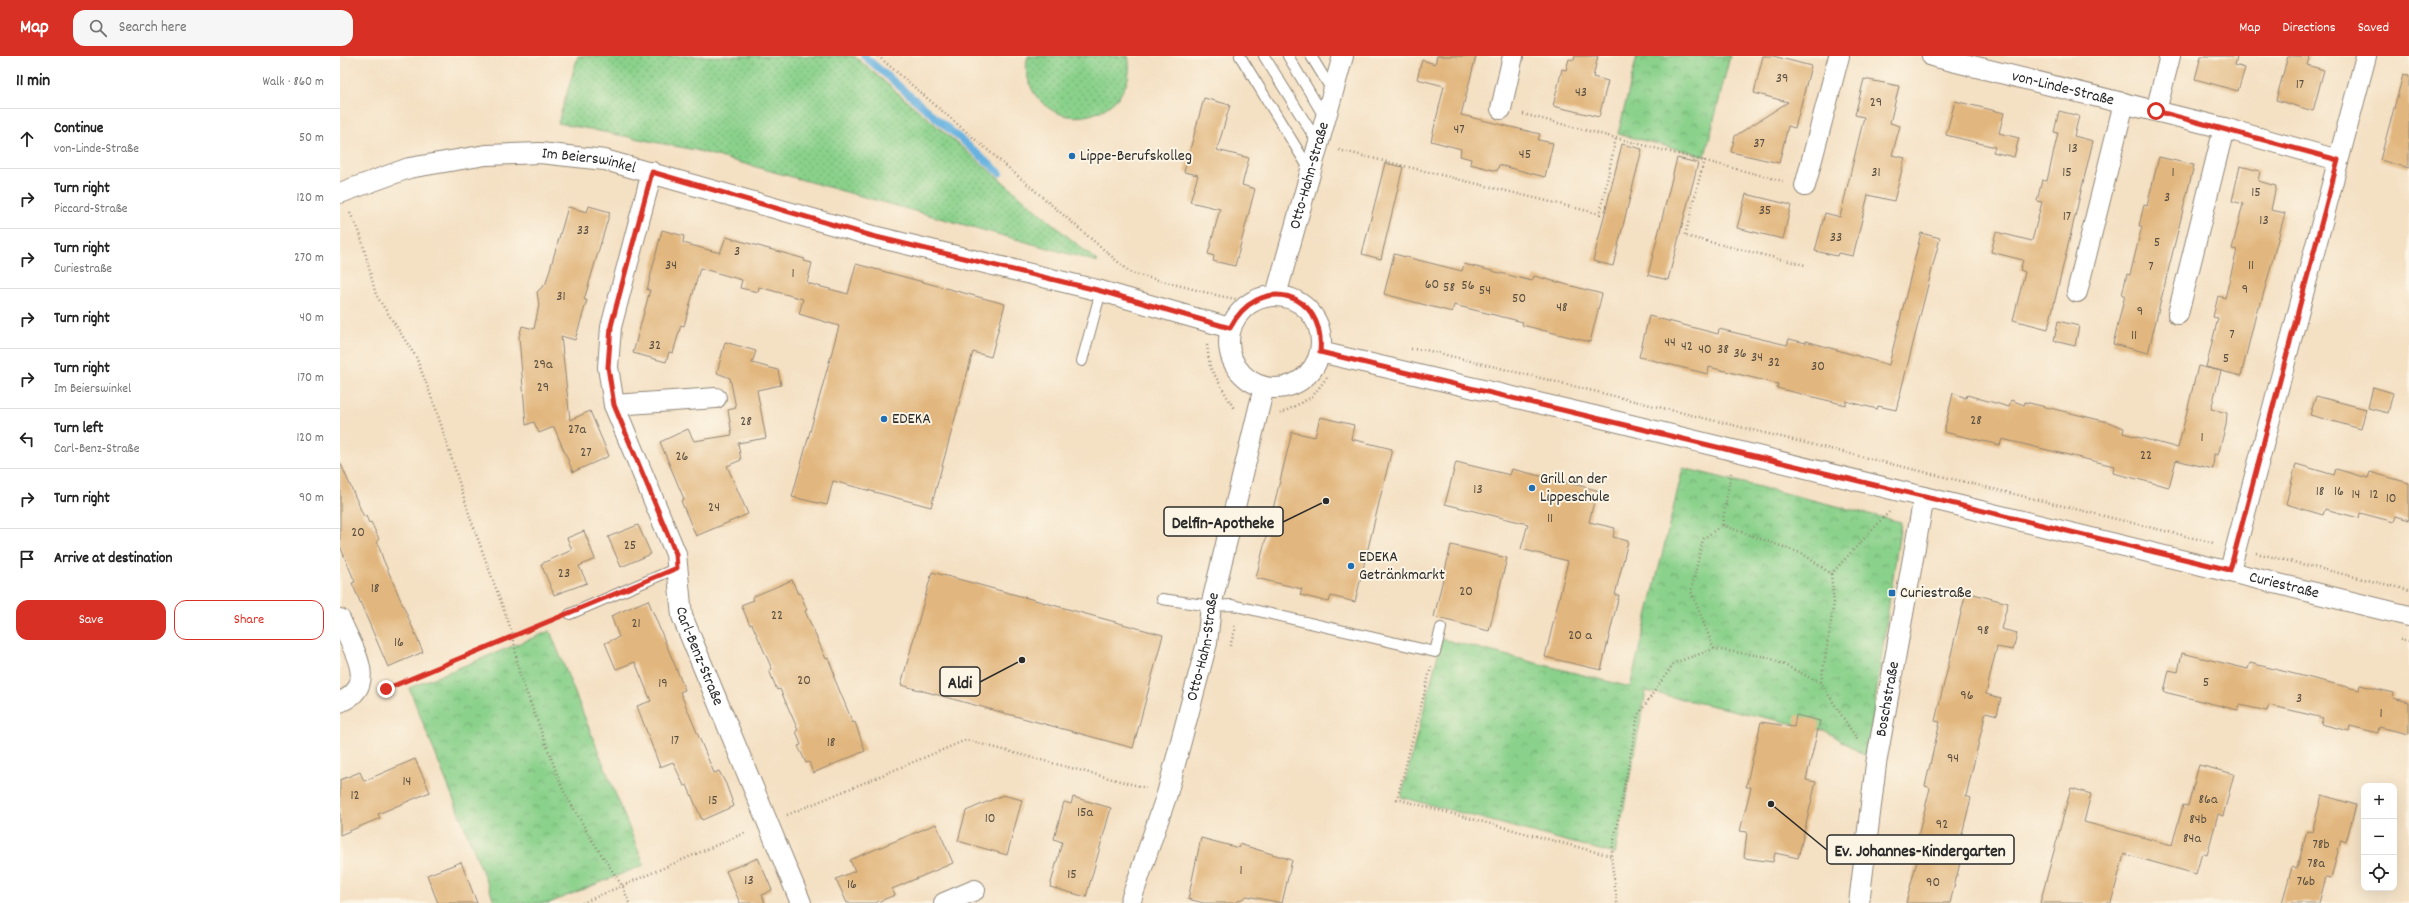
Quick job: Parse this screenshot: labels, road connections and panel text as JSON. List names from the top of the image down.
{
  "streets": {
    "street": [
      "von-Linde-Straße",
      "Im Beierswinkel",
      "Otto-Hahn-Straße",
      "Curiestraße",
      "Carl-Benz-Straße",
      "Boschstraße"
    ]
  },
  "crossings": [
    ["Im Beierswinkel", "Otto-Hahn-Straße"],
    ["Im Beierswinkel", "Curiestraße"],
    ["Im Beierswinkel", "Carl-Benz-Straße"],
    ["Otto-Hahn-Straße", "Curiestraße"],
    ["Curiestraße", "Boschstraße"]
  ],
  "places": {
    "other": [
      "Lippe-Berufskolleg",
      "EDEKA",
      "Grill an der Lippeschule",
      "Delfin-Apotheke",
      "EDEKA Getränkmarkt",
      "Aldi",
      "Ev. Johannes-Kindergarten"
    ],
    "transit": ["Curiestraße"]
  },
  "house_numbers": [
    "39",
    "17",
    "43",
    "29",
    "47",
    "37",
    "13",
    "45",
    "31",
    "15",
    "1",
    "15",
    "3",
    "35",
    "17",
    "13",
    "33",
    "33",
    "5",
    "3",
    "34",
    "11",
    "7",
    "1",
    "60",
    "56",
    "58",
    "9",
    "54",
    "31",
    "50",
    "48",
    "9",
    "7",
    "11",
    "44",
    "32",
    "42",
    "40",
    "38",
    "36",
    "34",
    "5",
    "32",
    "29a",
    "30",
    "29",
    "28",
    "28",
    "27a",
    "1",
    "27",
    "22",
    "26",
    "13",
    "18",
    "16",
    "14",
    "12",
    "10",
    "24",
    "11",
    "20",
    "25",
    "23",
    "18",
    "20",
    "22",
    "21",
    "98",
    "20 a",
    "16",
    "20",
    "5",
    "19",
    "96",
    "3",
    "1",
    "17",
    "18",
    "94",
    "14",
    "12",
    "86a",
    "15",
    "15a",
    "10",
    "84b",
    "92",
    "84a",
    "78b",
    "78a",
    "1",
    "15",
    "13",
    "76b",
    "90",
    "16"
  ],
  "page": {
    "header": "Map",
    "search": "Search here",
    "nav": ["Map", "Directions", "Saved"],
    "heading": ["11 min", "Walk · 860 m"],
    "list": [
      ["Continue", "von-Linde-Straße", "50 m"],
      ["Turn right", "Piccard-Straße", "120 m"],
      ["Turn right", "Curiestraße", "270 m"],
      ["Turn right", "40 m"],
      ["Turn right", "Im Beierswinkel", "170 m"],
      ["Turn left", "Carl-Benz-Straße", "120 m"],
      ["Turn right", "90 m"],
      "Arrive at destination"
    ],
    "buttons": ["Save", "Share"],
    "map_buttons": ["+", "−"]
  }
}
